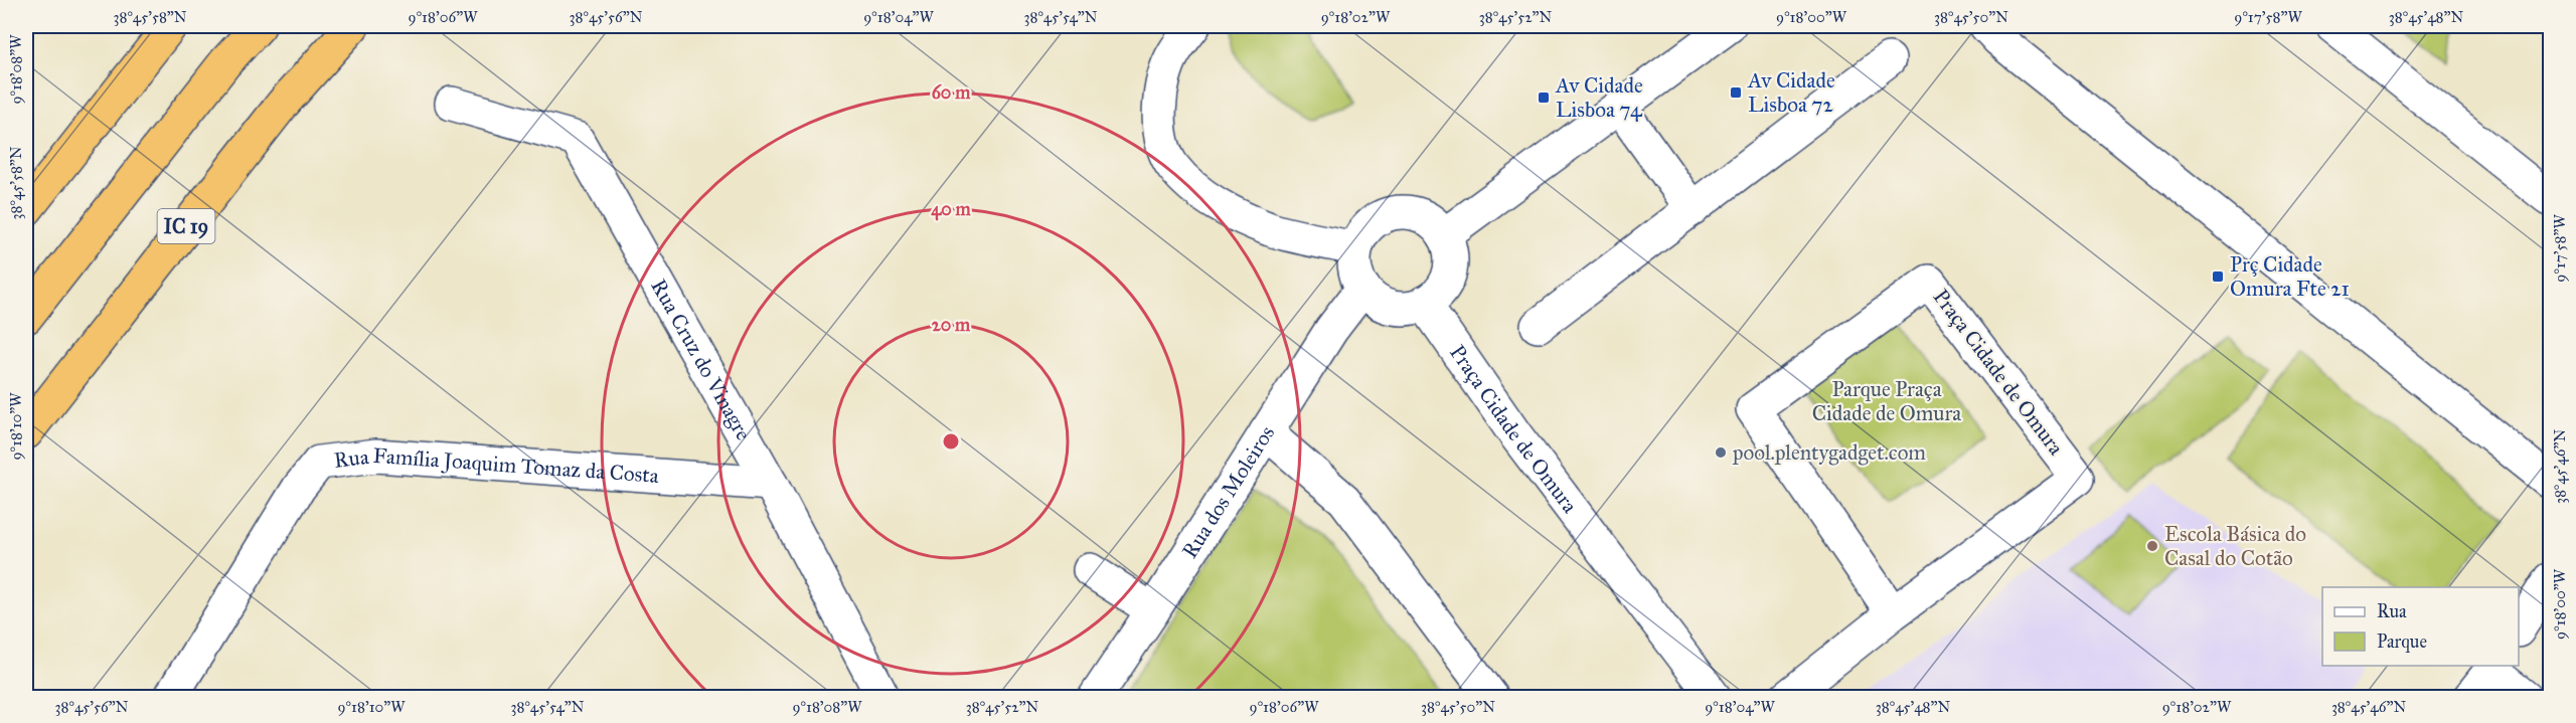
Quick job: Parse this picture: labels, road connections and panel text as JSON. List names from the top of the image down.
{
  "streets": {
    "highway": ["IC 19"],
    "street": [
      "Rua Cruz do Vinagre",
      "Praça Cidade de Omura",
      "Rua Família Joaquim Tomaz da Costa",
      "Rua dos Moleiros"
    ]
  },
  "crossings": [
    ["Rua Cruz do Vinagre", "Rua Família Joaquim Tomaz da Costa"],
    ["Praça Cidade de Omura", "Rua dos Moleiros"]
  ],
  "parks": ["Parque Praça Cidade de Omura"],
  "places": {
    "transit": ["Av Cidade Lisboa 72", "Av Cidade Lisboa 74", "Prç Cidade Omura Fte 21"],
    "other": ["pool.plentygadget.com", "Escola Básica do Casal do Cotão"]
  },
  "legend": ["Rua", "Parque"],
  "coordinates": [
    "38°45'58\"N",
    "9°18'06\"W",
    "38°45'56\"N",
    "9°18'04\"W",
    "38°45'54\"N",
    "9°18'02\"W",
    "38°45'52\"N",
    "9°18'00\"W",
    "38°45'50\"N",
    "9°17'58\"W",
    "38°45'48\"N",
    "9°18'08\"W",
    "9°18'10\"W",
    "38°45'46\"N"
  ],
  "rings": ["60 m", "40 m", "20 m"]
}
